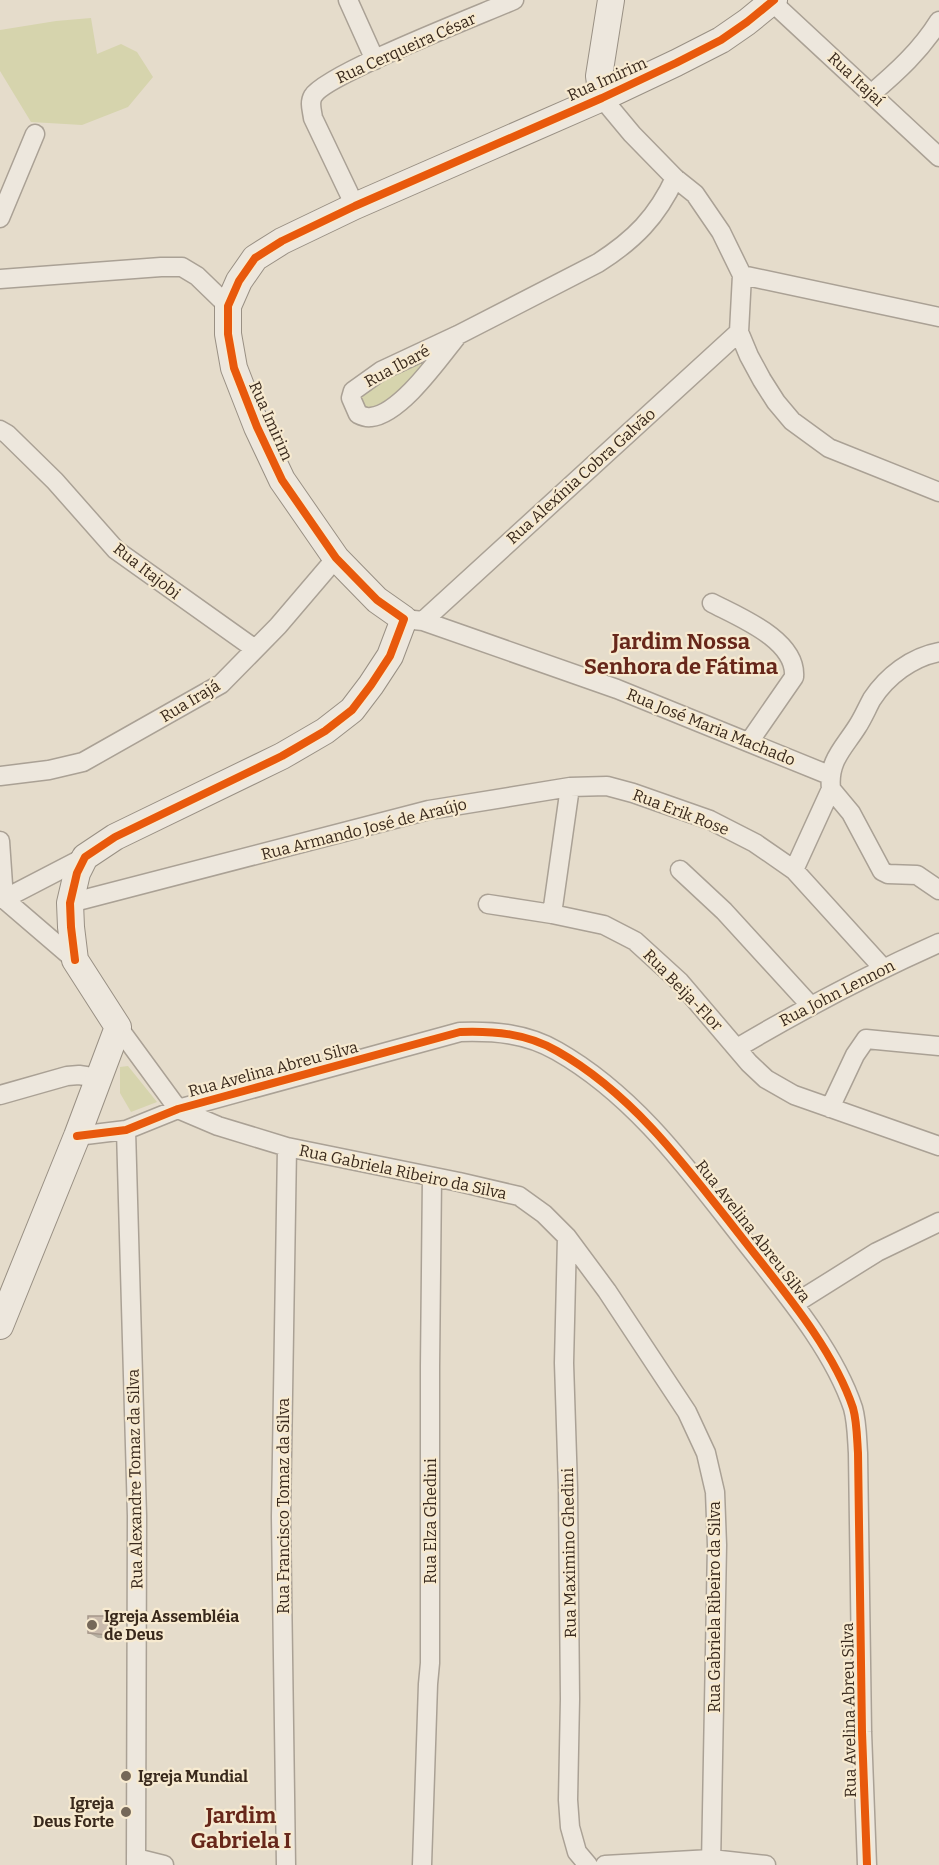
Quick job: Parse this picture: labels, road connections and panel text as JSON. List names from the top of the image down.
{
  "streets": {
    "street": [
      "Rua Cerqueira César",
      "Rua Imirim",
      "Rua Itajaí",
      "Rua Ibaré",
      "Rua Alexínia Cobra Galvão",
      "Rua Itajobi",
      "Rua Irajá",
      "Rua José Maria Machado",
      "Rua Erik Rose",
      "Rua Armando José de Araújo",
      "Rua Beija-Flor",
      "Rua John Lennon",
      "Rua Avelina Abreu Silva",
      "Rua Gabriela Ribeiro da Silva",
      "Rua Alexandre Tomaz da Silva",
      "Rua Francisco Tomaz da Silva",
      "Rua Elza Ghedini",
      "Rua Maximino Ghedini"
    ]
  },
  "crossings": [
    ["Rua Cerqueira César", "Rua Imirim"],
    ["Rua Imirim", "Rua Itajaí"],
    ["Rua Imirim", "Rua Alexínia Cobra Galvão"],
    ["Rua Imirim", "Rua Irajá"],
    ["Rua Imirim", "Rua José Maria Machado"],
    ["Rua Alexínia Cobra Galvão", "Rua José Maria Machado"],
    ["Rua Itajobi", "Rua Irajá"],
    ["Rua Erik Rose", "Rua Armando José de Araújo"],
    ["Rua Erik Rose", "Rua John Lennon"],
    ["Rua Beija-Flor", "Rua John Lennon"],
    ["Rua Avelina Abreu Silva", "Rua Gabriela Ribeiro da Silva"],
    ["Rua Avelina Abreu Silva", "Rua Alexandre Tomaz da Silva"],
    ["Rua Gabriela Ribeiro da Silva", "Rua Francisco Tomaz da Silva"],
    ["Rua Gabriela Ribeiro da Silva", "Rua Elza Ghedini"],
    ["Rua Gabriela Ribeiro da Silva", "Rua Maximino Ghedini"]
  ],
  "districts": ["Jardim Nossa Senhora de Fátima", "Jardim Gabriela I"],
  "places": ["Igreja Assembléia de Deus", "Igreja Mundial", "Igreja Deus Forte"]
}
